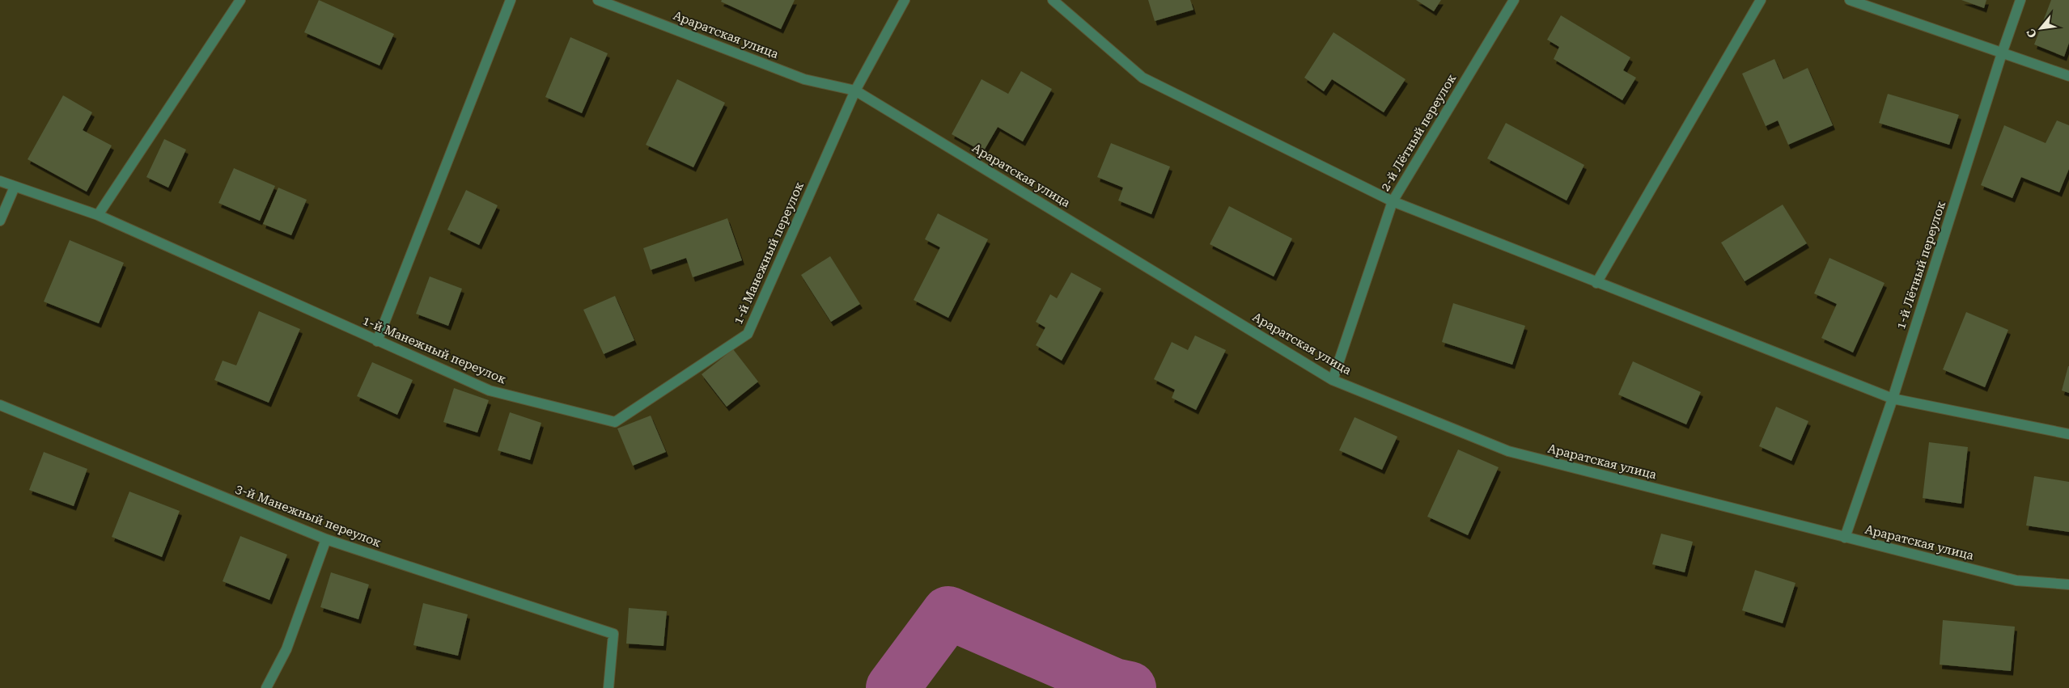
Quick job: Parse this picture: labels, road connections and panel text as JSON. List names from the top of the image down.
{
  "streets": {
    "street": [
      "Араратская улица",
      "2-й Лётный переулок",
      "1-й Манежный переулок",
      "1-й Лётный переулок",
      "3-й Манежный переулок"
    ]
  },
  "crossings": [
    ["Араратская улица", "2-й Лётный переулок"],
    ["Араратская улица", "1-й Манежный переулок"],
    ["Араратская улица", "1-й Лётный переулок"]
  ],
  "north": "bottom left"
}
